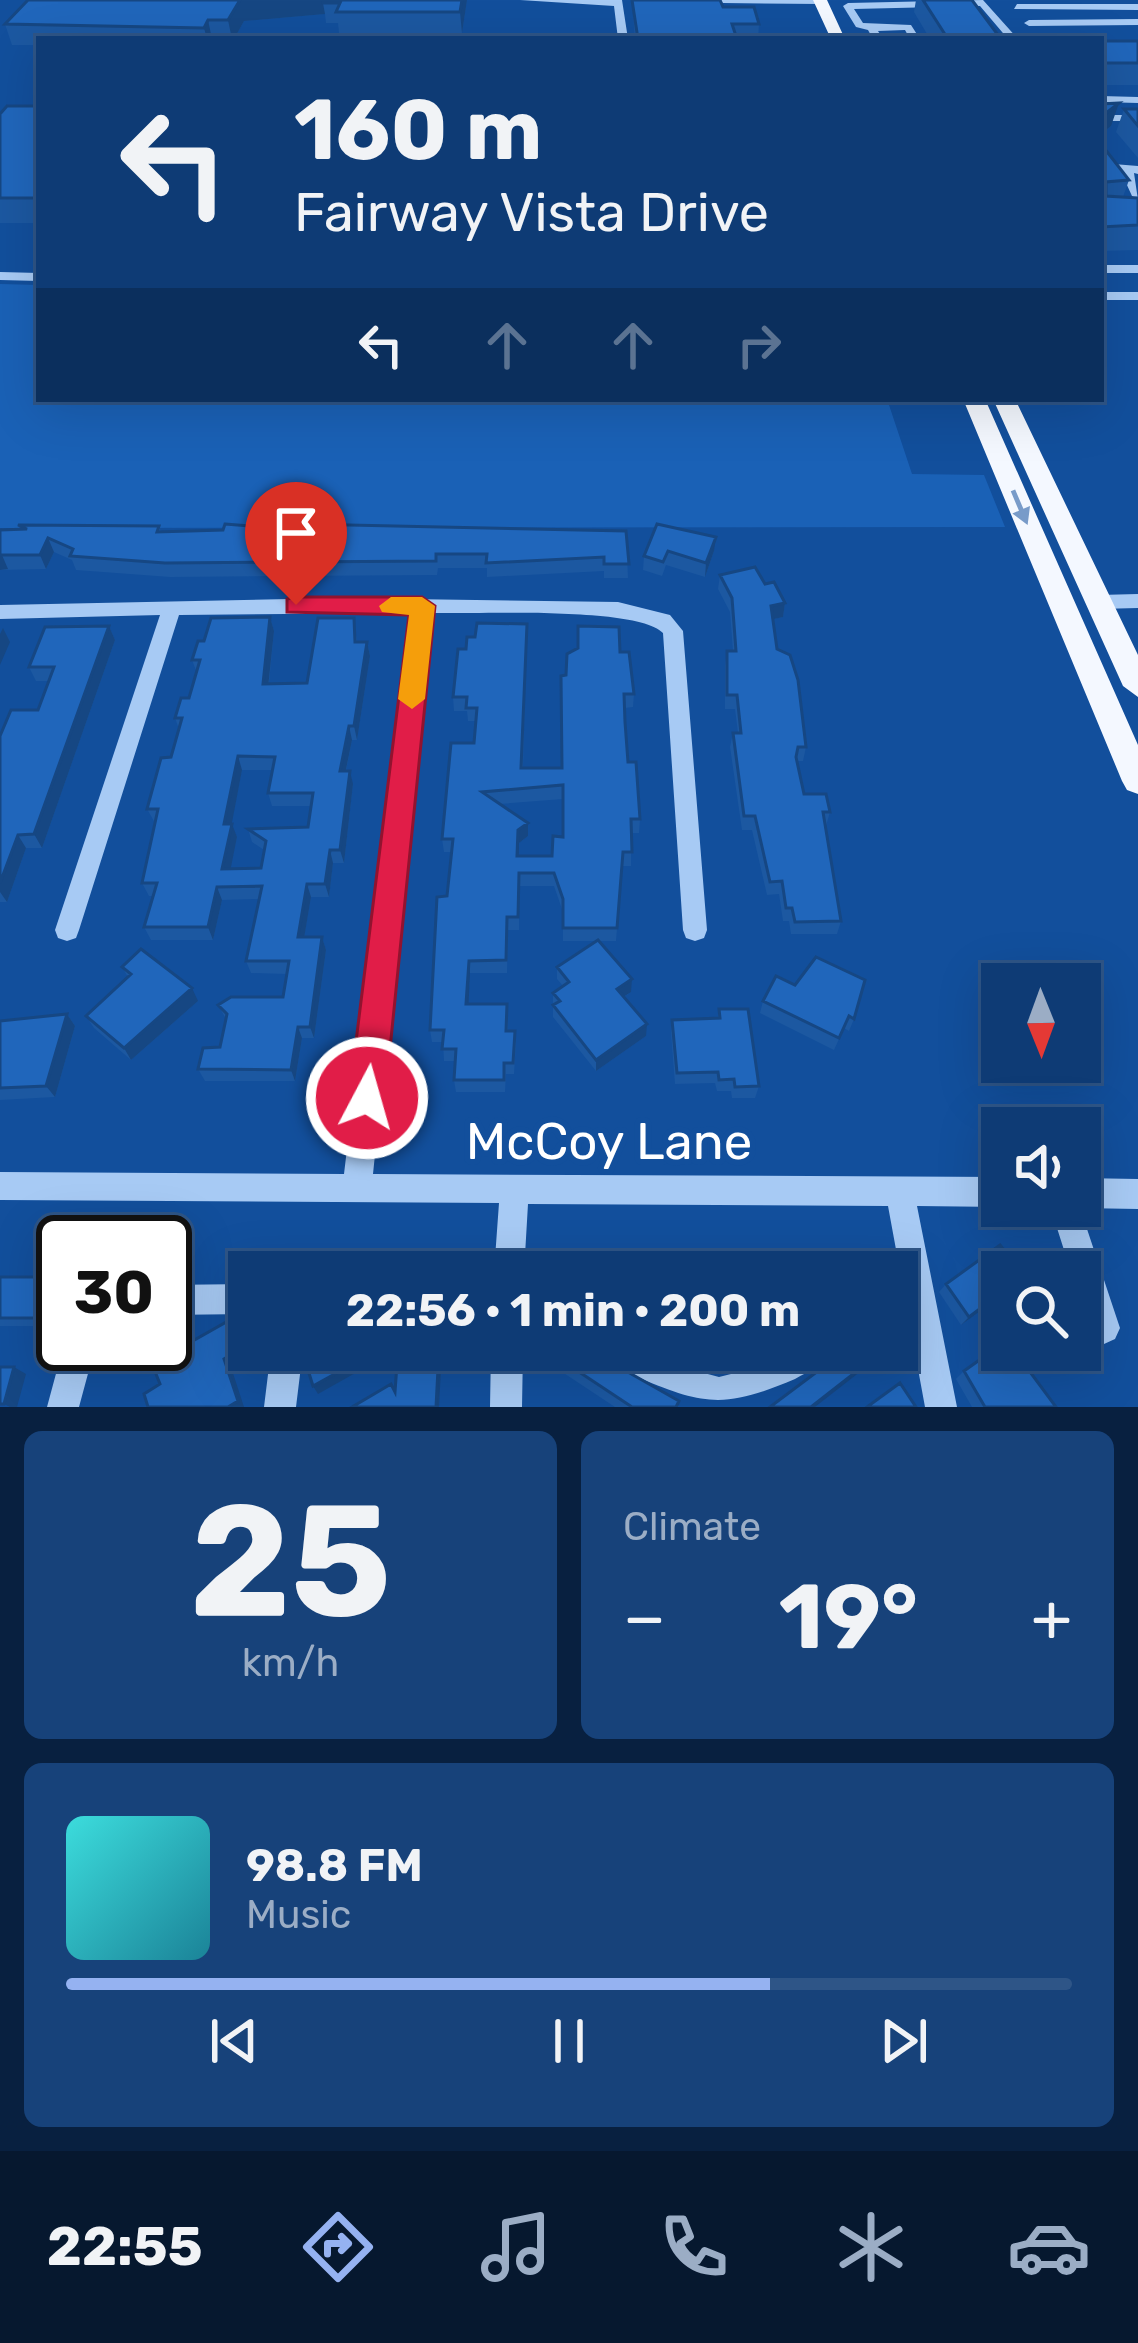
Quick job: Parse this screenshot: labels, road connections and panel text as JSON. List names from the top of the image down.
{
  "streets": {
    "street": ["McCoy Lane"]
  },
  "north": "bottom",
  "page": {
    "turn": ["160 m", "Fairway Vista Drive"],
    "limit": "30",
    "trip": "22:56 · 1 min · 200 m",
    "tile": [
      ["25", "km/h"],
      "Climate"
    ],
    "heat": ["−", "19°", "+"],
    "song": ["98.8 FM", "Music"],
    "tabs": "22:55"
  }
}
